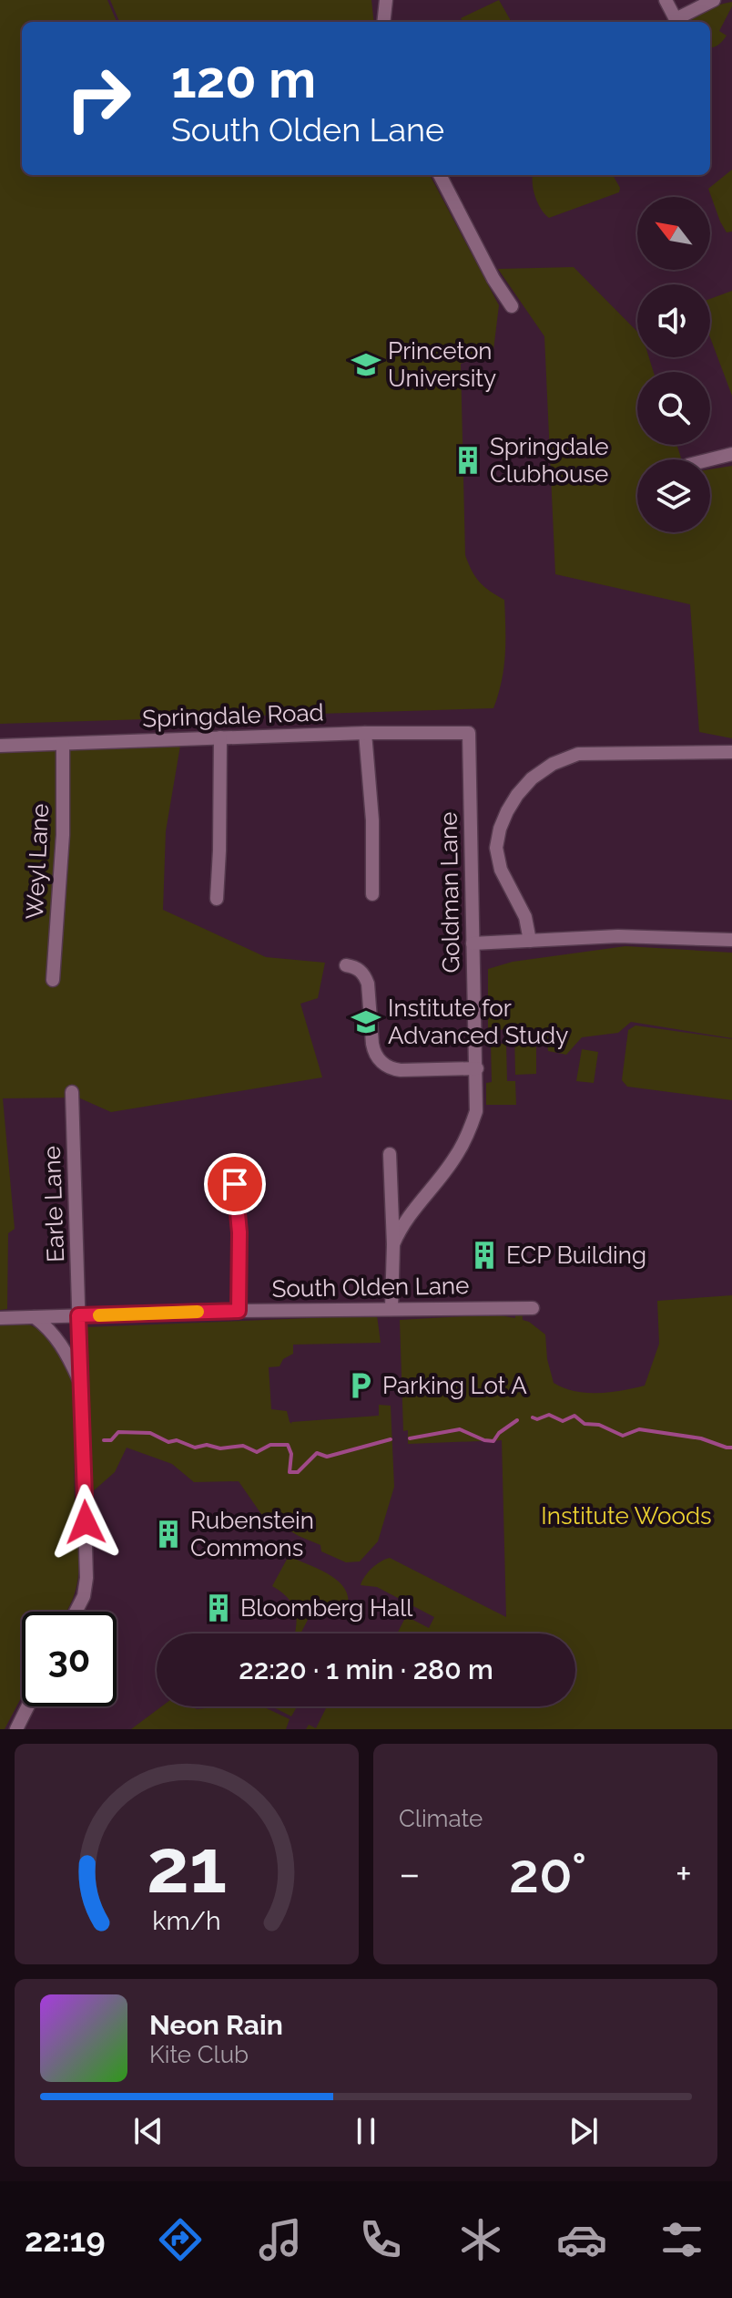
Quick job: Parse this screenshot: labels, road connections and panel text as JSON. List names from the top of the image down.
{
  "streets": {
    "street": [
      "Springdale Road",
      "Weyl Lane",
      "Goldman Lane",
      "Earle Lane",
      "South Olden Lane"
    ]
  },
  "crossings": [
    ["Springdale Road", "Weyl Lane"],
    ["Springdale Road", "Goldman Lane"],
    ["Earle Lane", "South Olden Lane"]
  ],
  "parks": ["Institute Woods"],
  "places": {
    "school or university": ["Princeton University", "Institute for Advanced Study"],
    "building": [
      "Springdale Clubhouse",
      "ECP Building",
      "Rubenstein Commons",
      "Bloomberg Hall"
    ],
    "parking": ["Parking Lot A"]
  },
  "north": "top left",
  "page": {
    "turn": ["120 m", "South Olden Lane"],
    "limit": "30",
    "trip": "22:20 · 1 min · 280 m",
    "tile": "Climate",
    "heat": ["−", "20°", "+"],
    "song": ["Neon Rain", "Kite Club"],
    "tabs": "22:19",
    "gauge": ["21", "km/h"]
  }
}
